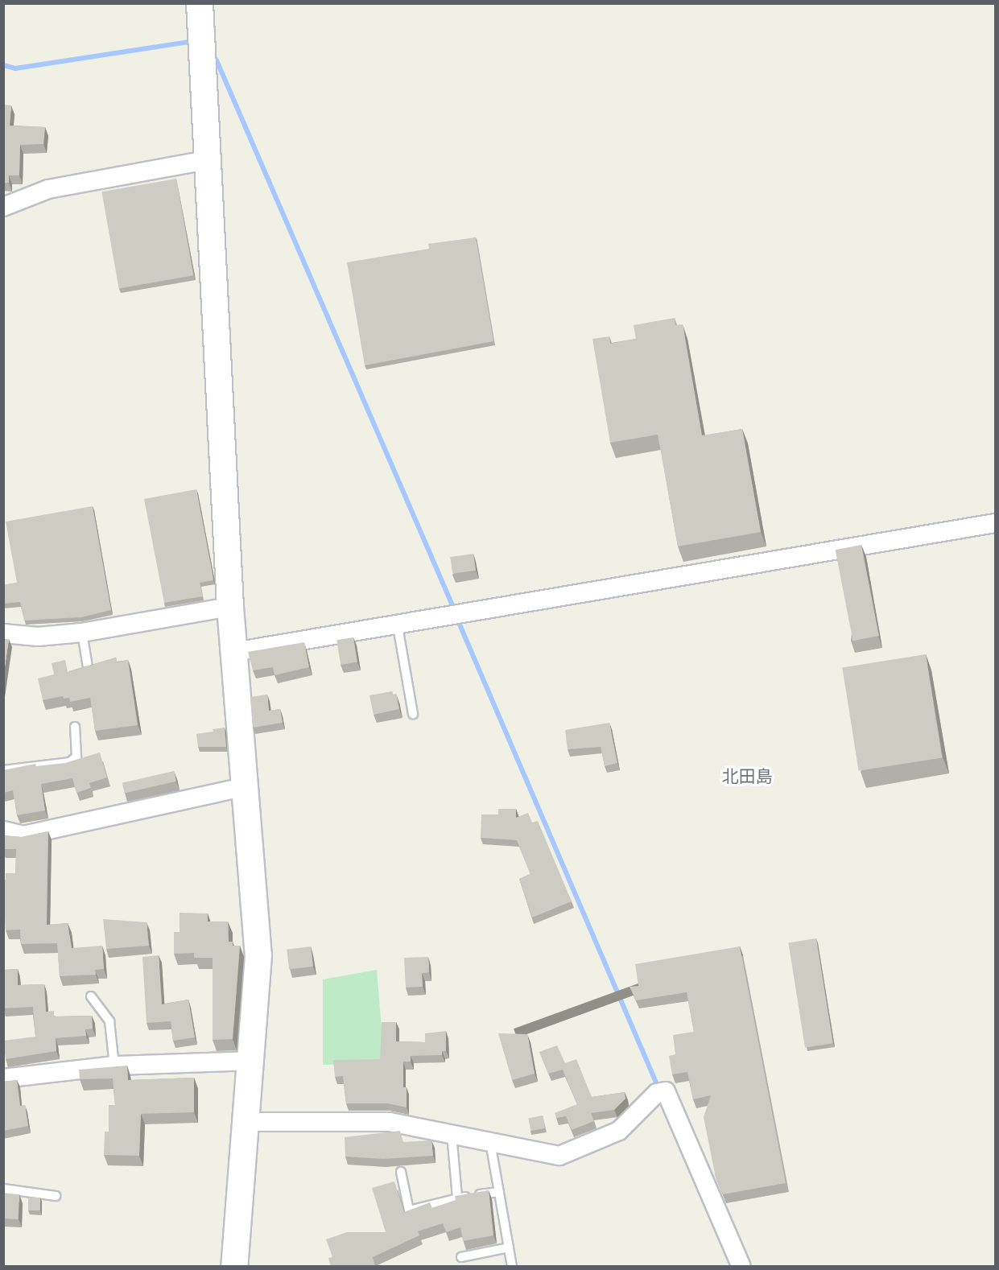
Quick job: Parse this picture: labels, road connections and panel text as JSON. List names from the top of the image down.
{
  "districts": ["北田島"]
}
